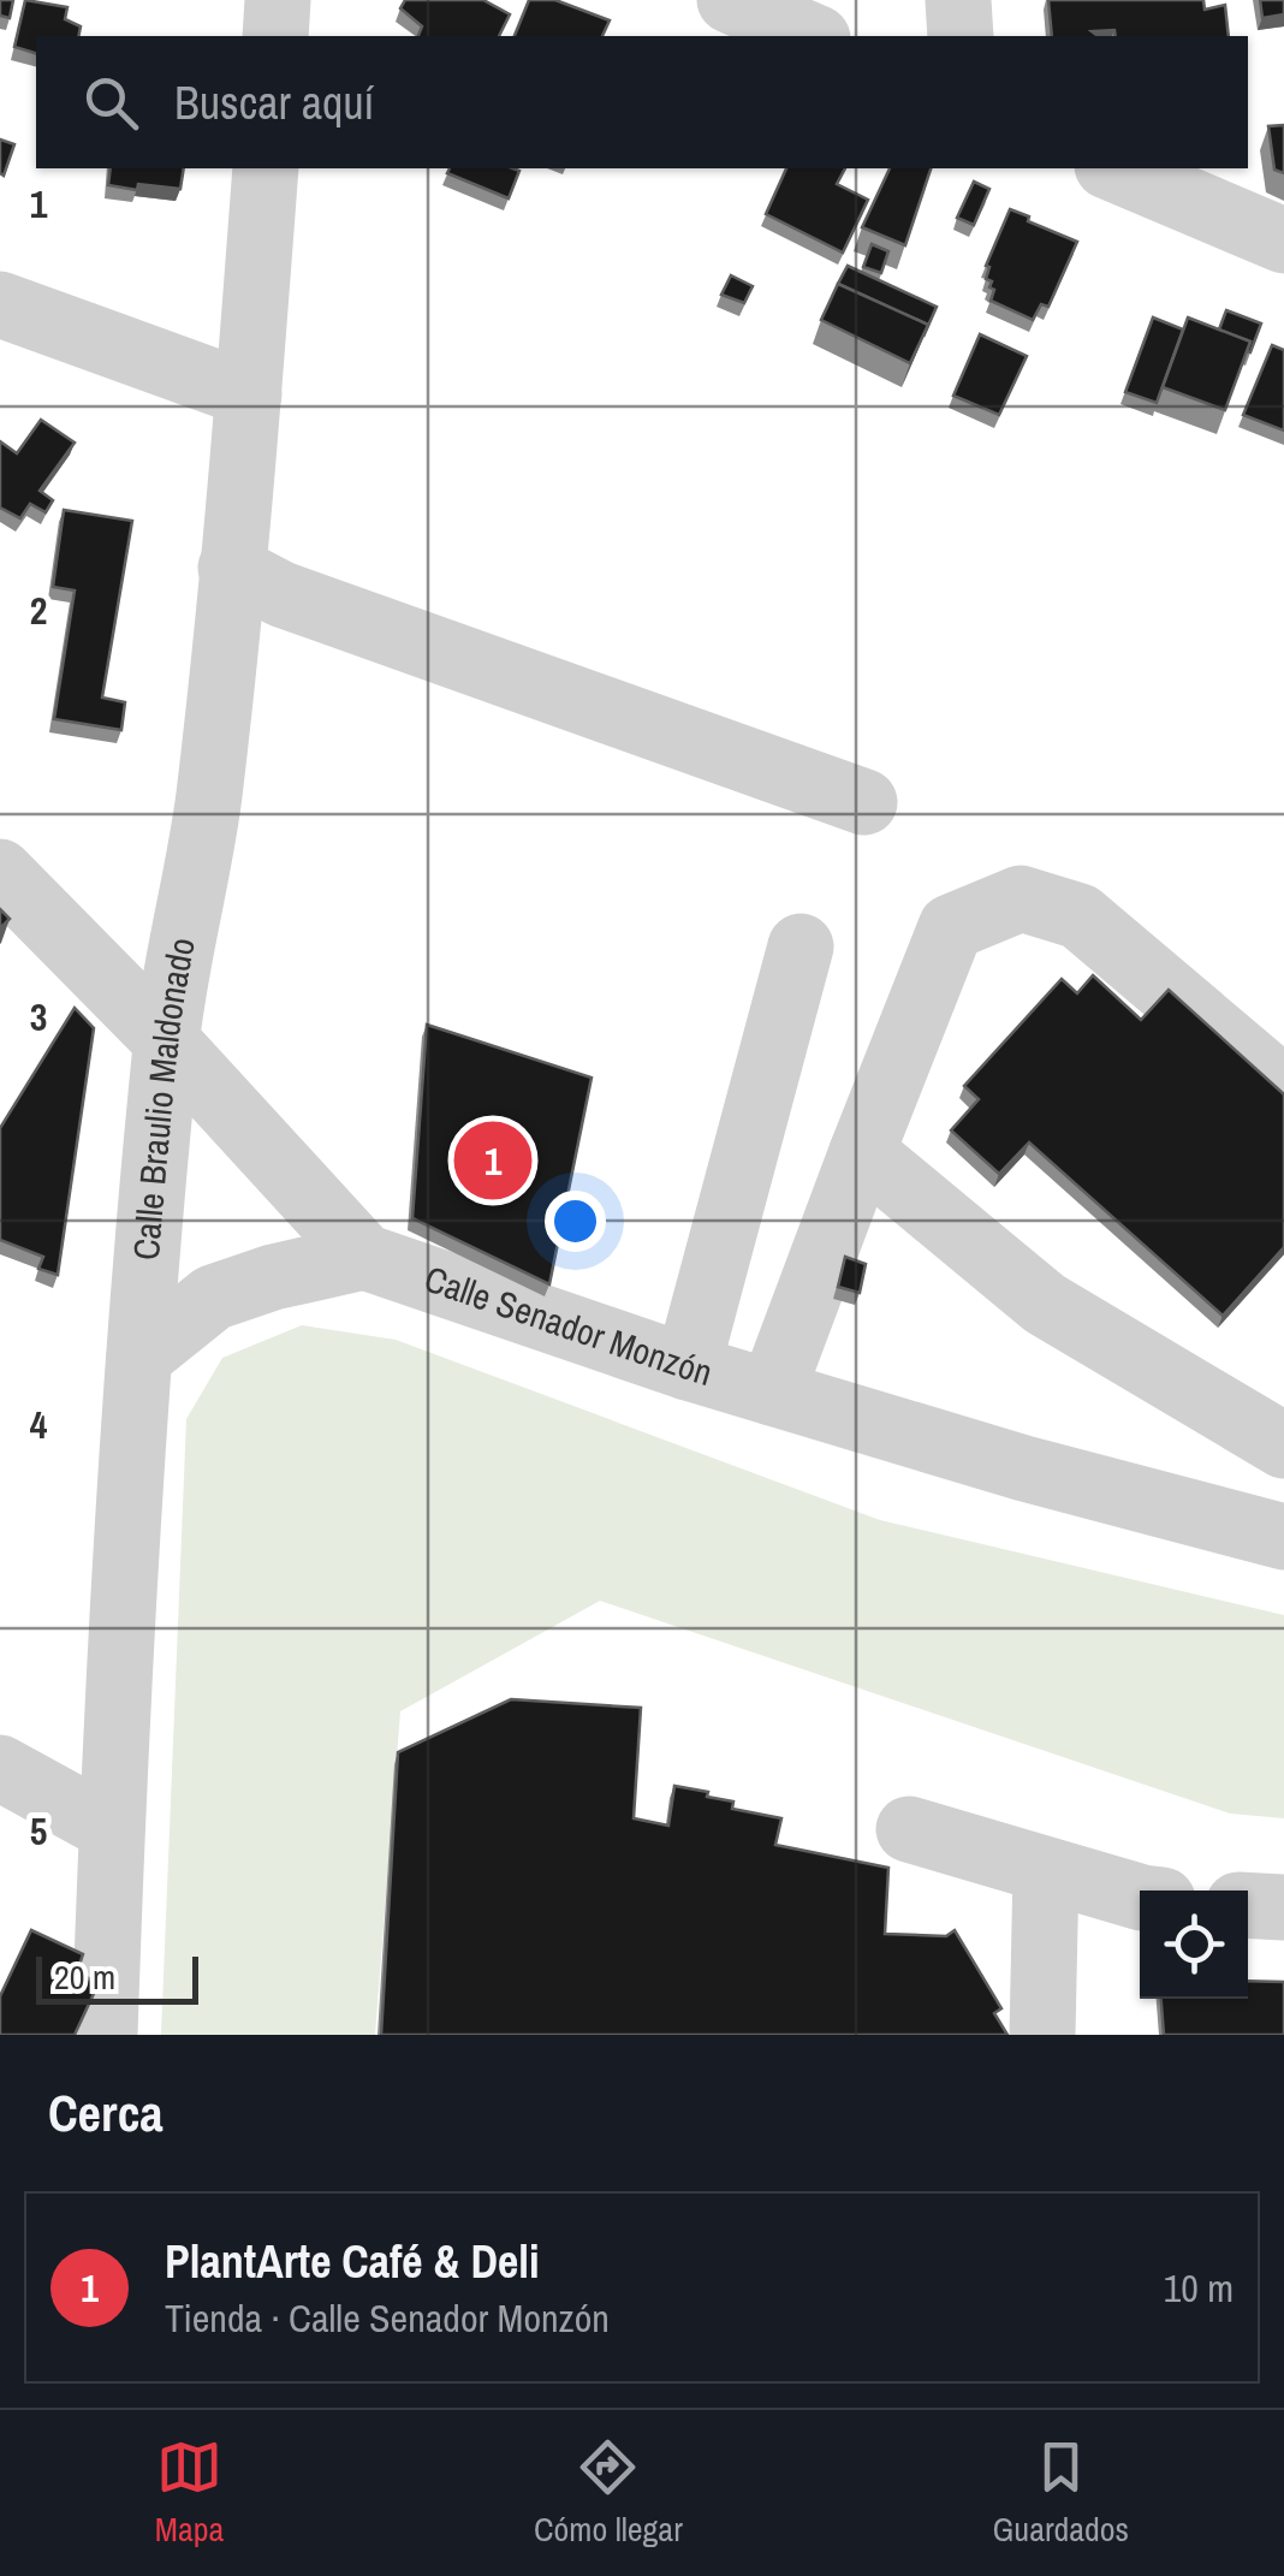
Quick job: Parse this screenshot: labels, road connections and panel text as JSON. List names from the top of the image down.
{
  "streets": {
    "street": ["Calle Braulio Maldonado", "Calle Senador Monzón"]
  },
  "crossings": [
    ["Calle Braulio Maldonado", "Calle Senador Monzón"]
  ],
  "scale_bar": "20 m",
  "page": {
    "search": "Buscar aquí",
    "pins": "1",
    "scale": "20 m",
    "heading": "Cerca",
    "list": [
      {
        "mark": "1",
        "name": "PlantArte Café & Deli",
        "note": "Tienda · Calle Senador Monzón",
        "value": "10 m"
      }
    ],
    "nav": ["Mapa", "Cómo llegar", "Guardados"]
  },
  "grid": {
    "rows": [
      "1",
      "2",
      "3",
      "4",
      "5"
    ]
  }
}
